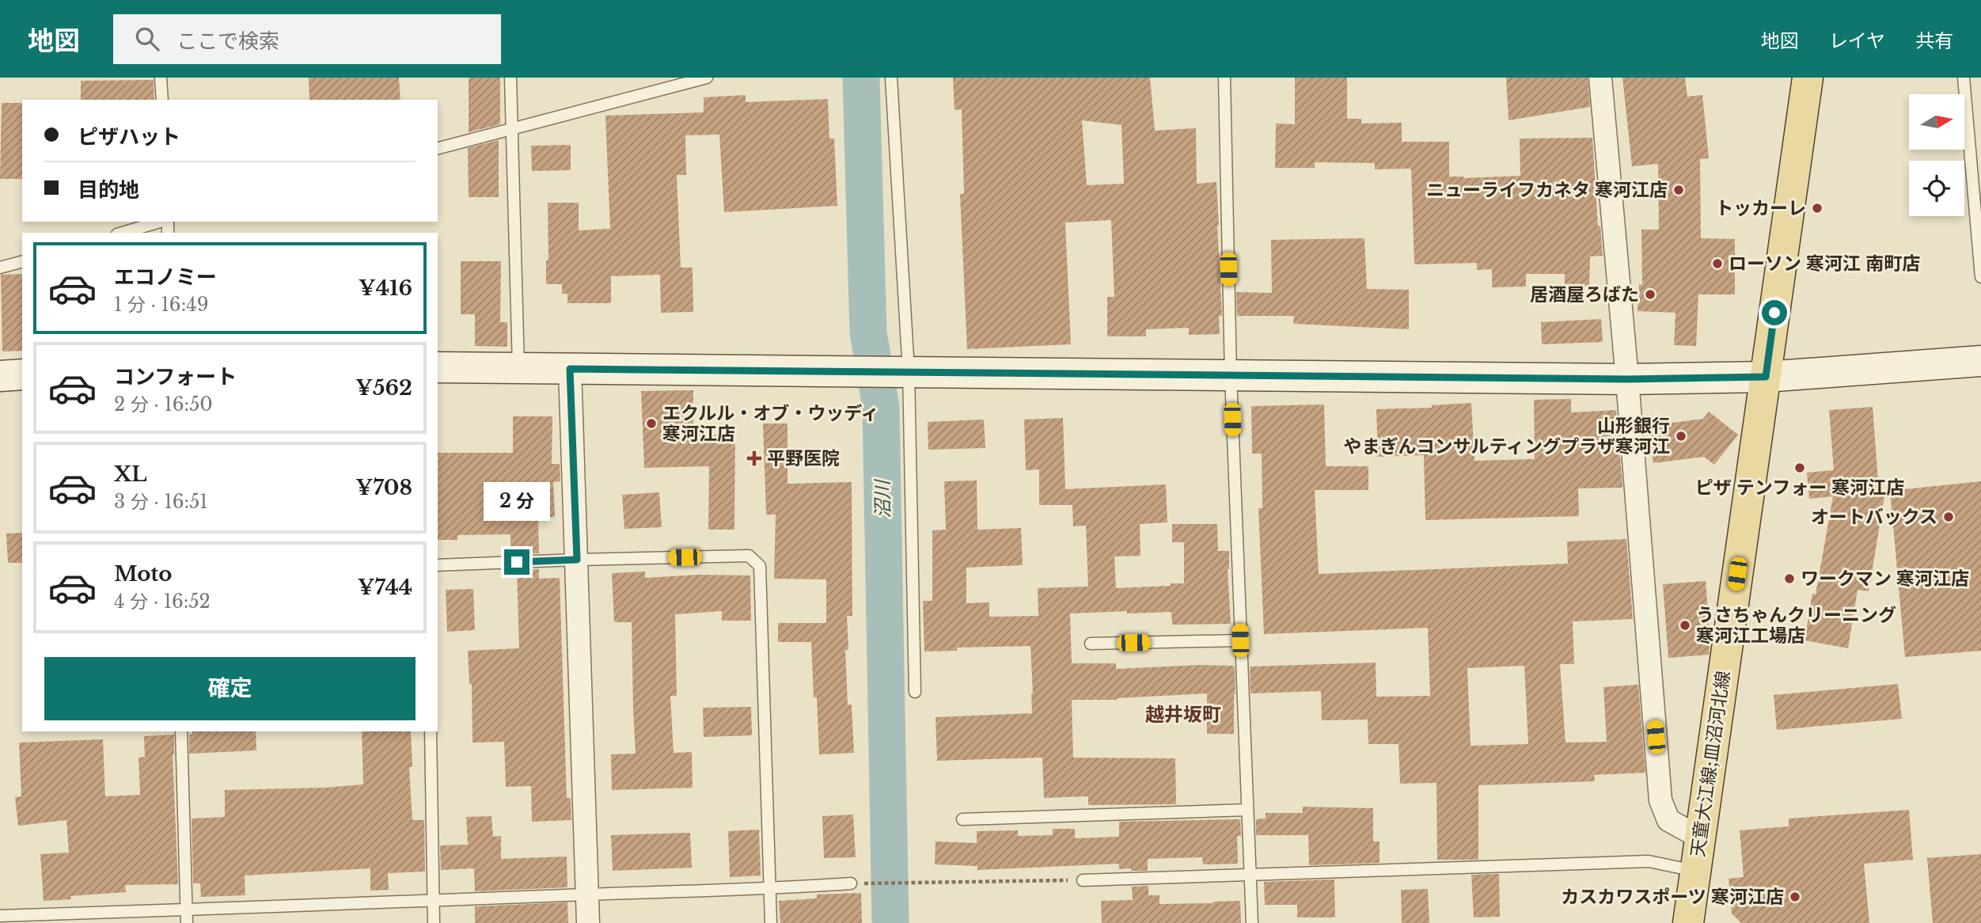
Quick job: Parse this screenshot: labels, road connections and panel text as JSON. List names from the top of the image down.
{
  "streets": {
    "main road": ["天童大江線;皿沼河北線"]
  },
  "districts": ["越井坂町"],
  "water": ["沼川"],
  "places": {
    "other": [
      "ニューライフカネタ 寒河江店",
      "トッカーレ",
      "ローソン 寒河江 南町店",
      "居酒屋ろばた",
      "エクルル・オブ・ウッディ 寒河江店",
      "山形銀行 やまぎんコンサルティングプラザ寒河江",
      "ピザ テンフォー 寒河江店",
      "オートバックス",
      "ワークマン 寒河江店",
      "うさちゃんクリーニング 寒河江工場店",
      "カスカワスポーツ 寒河江店"
    ],
    "health": ["平野医院"]
  },
  "north": "right",
  "page": {
    "header": "地図",
    "search": "ここで検索",
    "nav": ["地図", "レイヤ", "共有"],
    "banner": ["ピザハット", "目的地"],
    "list": [
      {
        "name": "エコノミー",
        "note": "1 分 · 16:49",
        "value": "¥416"
      },
      {
        "name": "コンフォート",
        "note": "2 分 · 16:50",
        "value": "¥562"
      },
      {
        "name": "XL",
        "note": "3 分 · 16:51",
        "value": "¥708"
      },
      {
        "name": "Moto",
        "note": "4 分 · 16:52",
        "value": "¥744"
      }
    ],
    "bubble": "2 分",
    "buttons": "確定"
  }
}
